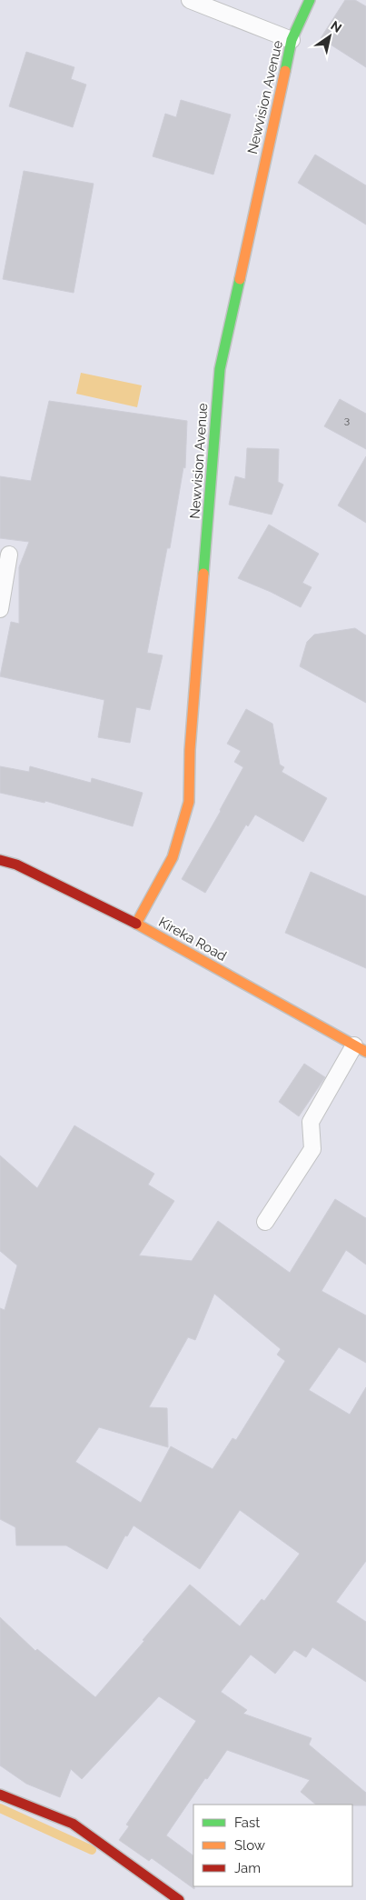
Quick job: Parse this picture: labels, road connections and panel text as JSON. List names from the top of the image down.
{
  "streets": {
    "street": ["Newvision Avenue", "Kireka Road"]
  },
  "crossings": [
    ["Newvision Avenue", "Kireka Road"]
  ],
  "house_numbers": ["3"],
  "legend": ["Fast", "Slow", "Jam"],
  "north": "top right"
}
